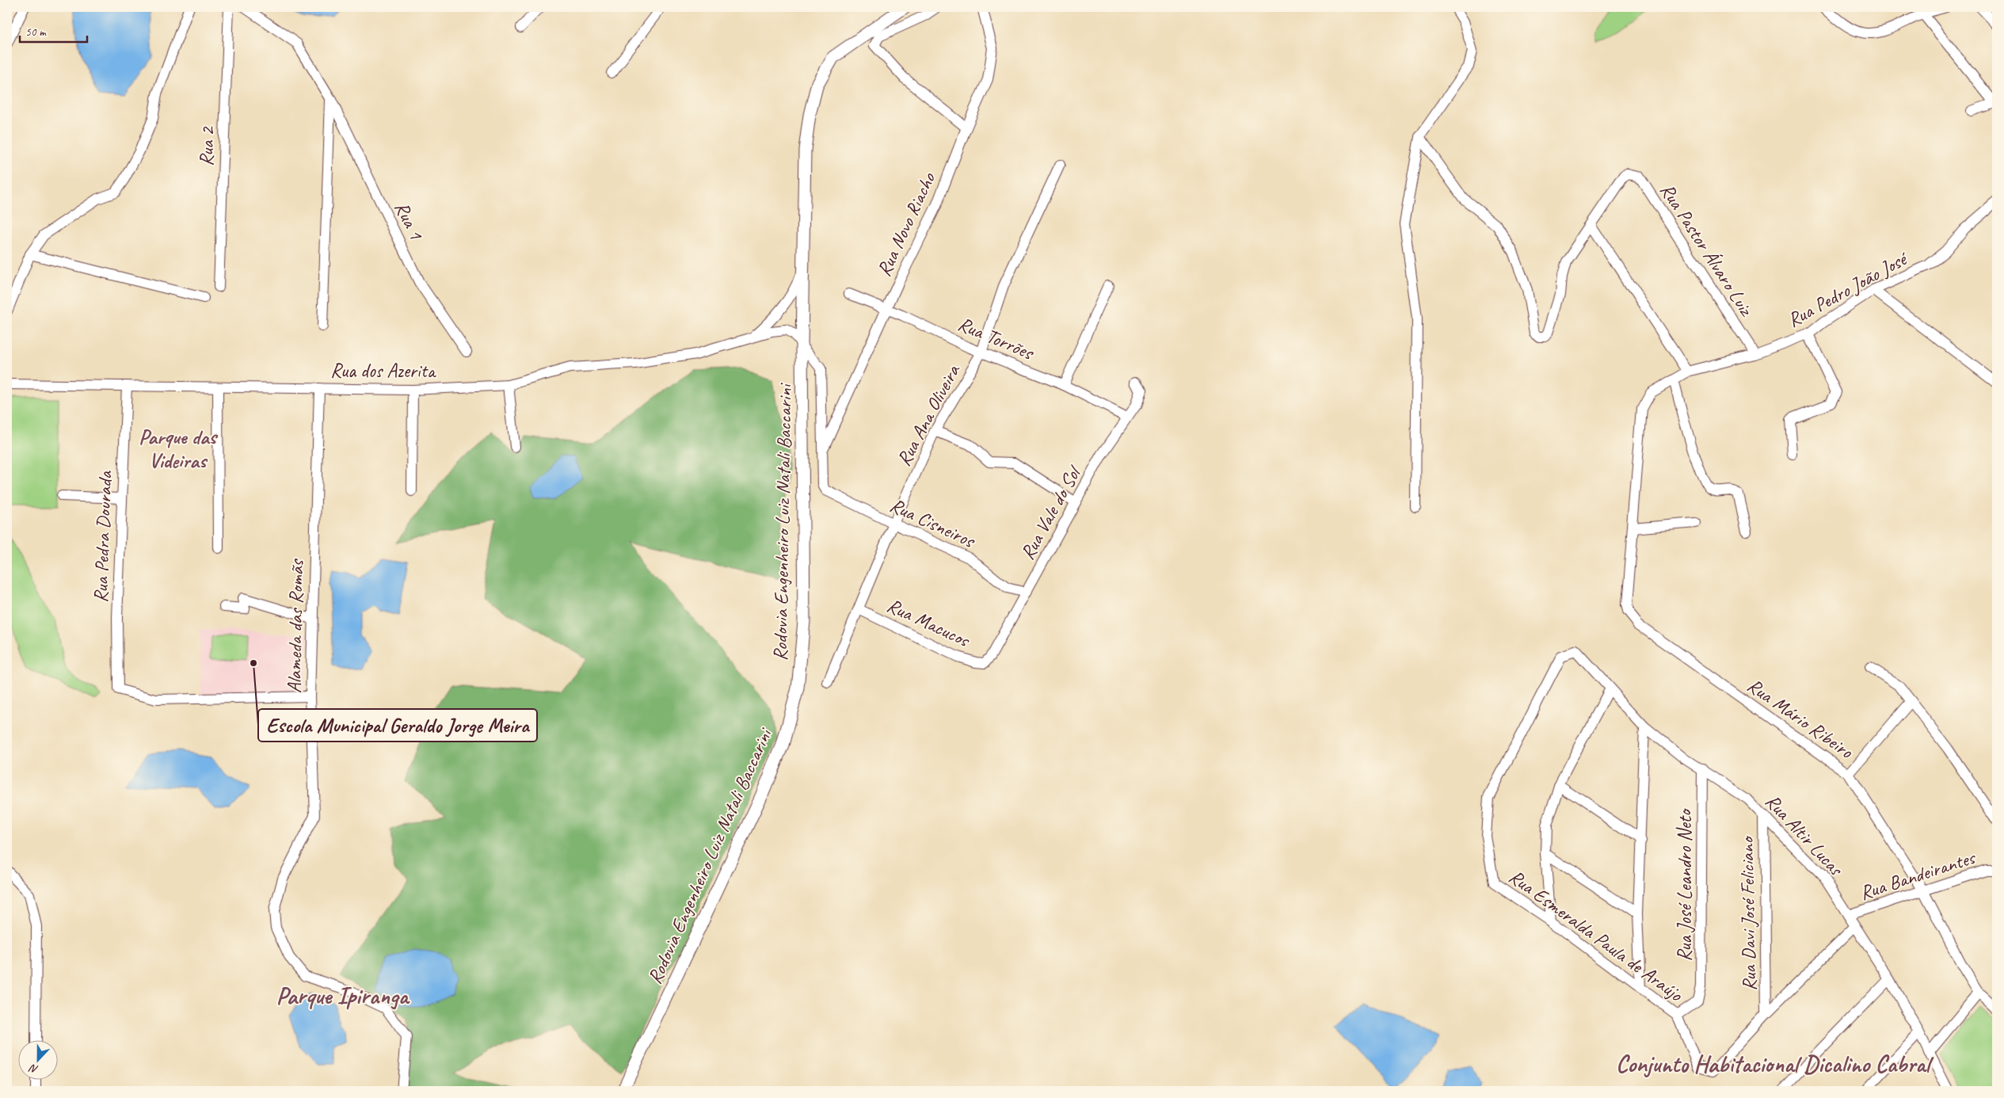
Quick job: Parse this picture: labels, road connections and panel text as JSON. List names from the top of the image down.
{
  "streets": {
    "main road": ["Rodovia Engenheiro Luiz Natali Baccarini"],
    "street": [
      "Rua 2",
      "Rua 1",
      "Rua Novo Riacho",
      "Rua Pastor Álvaro Luiz",
      "Rua Pedro João José",
      "Rua Torrões",
      "Rua dos Azerita",
      "Rua Ana Oliveira",
      "Rua Vale do Sol",
      "Rua Cisneiros",
      "Rua Pedra Dourada",
      "Rua Macucos",
      "Alameda das Romãs",
      "Rua Mário Ribeiro",
      "Rua Altir Lucas",
      "Rua Bandeirantes",
      "Rua José Leandro Neto",
      "Rua Davi José Feliciano",
      "Rua Esmeralda Paula de Araújo"
    ]
  },
  "crossings": [
    ["Rua Novo Riacho", "Rua Torrões"],
    ["Rua Novo Riacho", "Rua Cisneiros"],
    ["Rua Pastor Álvaro Luiz", "Rua Pedro João José"],
    ["Rua Pedro João José", "Rua Mário Ribeiro"],
    ["Rua Torrões", "Rua Ana Oliveira"],
    ["Rua Torrões", "Rua Vale do Sol"],
    ["Rua dos Azerita", "Rodovia Engenheiro Luiz Natali Baccarini"],
    ["Rua dos Azerita", "Rua Pedra Dourada"],
    ["Rua dos Azerita", "Alameda das Romãs"],
    ["Rua Ana Oliveira", "Rua Cisneiros"],
    ["Rua Ana Oliveira", "Rua Macucos"],
    ["Rua Vale do Sol", "Rua Cisneiros"],
    ["Rua Vale do Sol", "Rua Macucos"],
    ["Rua Pedra Dourada", "Alameda das Romãs"],
    ["Rua Mário Ribeiro", "Rua Bandeirantes"],
    ["Rua Altir Lucas", "Rua Bandeirantes"],
    ["Rua Altir Lucas", "Rua José Leandro Neto"],
    ["Rua Altir Lucas", "Rua Davi José Feliciano"],
    ["Rua Altir Lucas", "Rua Esmeralda Paula de Araújo"],
    ["Rua José Leandro Neto", "Rua Esmeralda Paula de Araújo"],
    ["Rua Davi José Feliciano", "Rua Esmeralda Paula de Araújo"]
  ],
  "districts": ["Parque das Videiras", "Parque Ipiranga", "Conjunto Habitacional Dicalino Cabral"],
  "places": ["Escola Municipal Geraldo Jorge Meira"],
  "scale_bar": "50 m",
  "north": "bottom"
}
